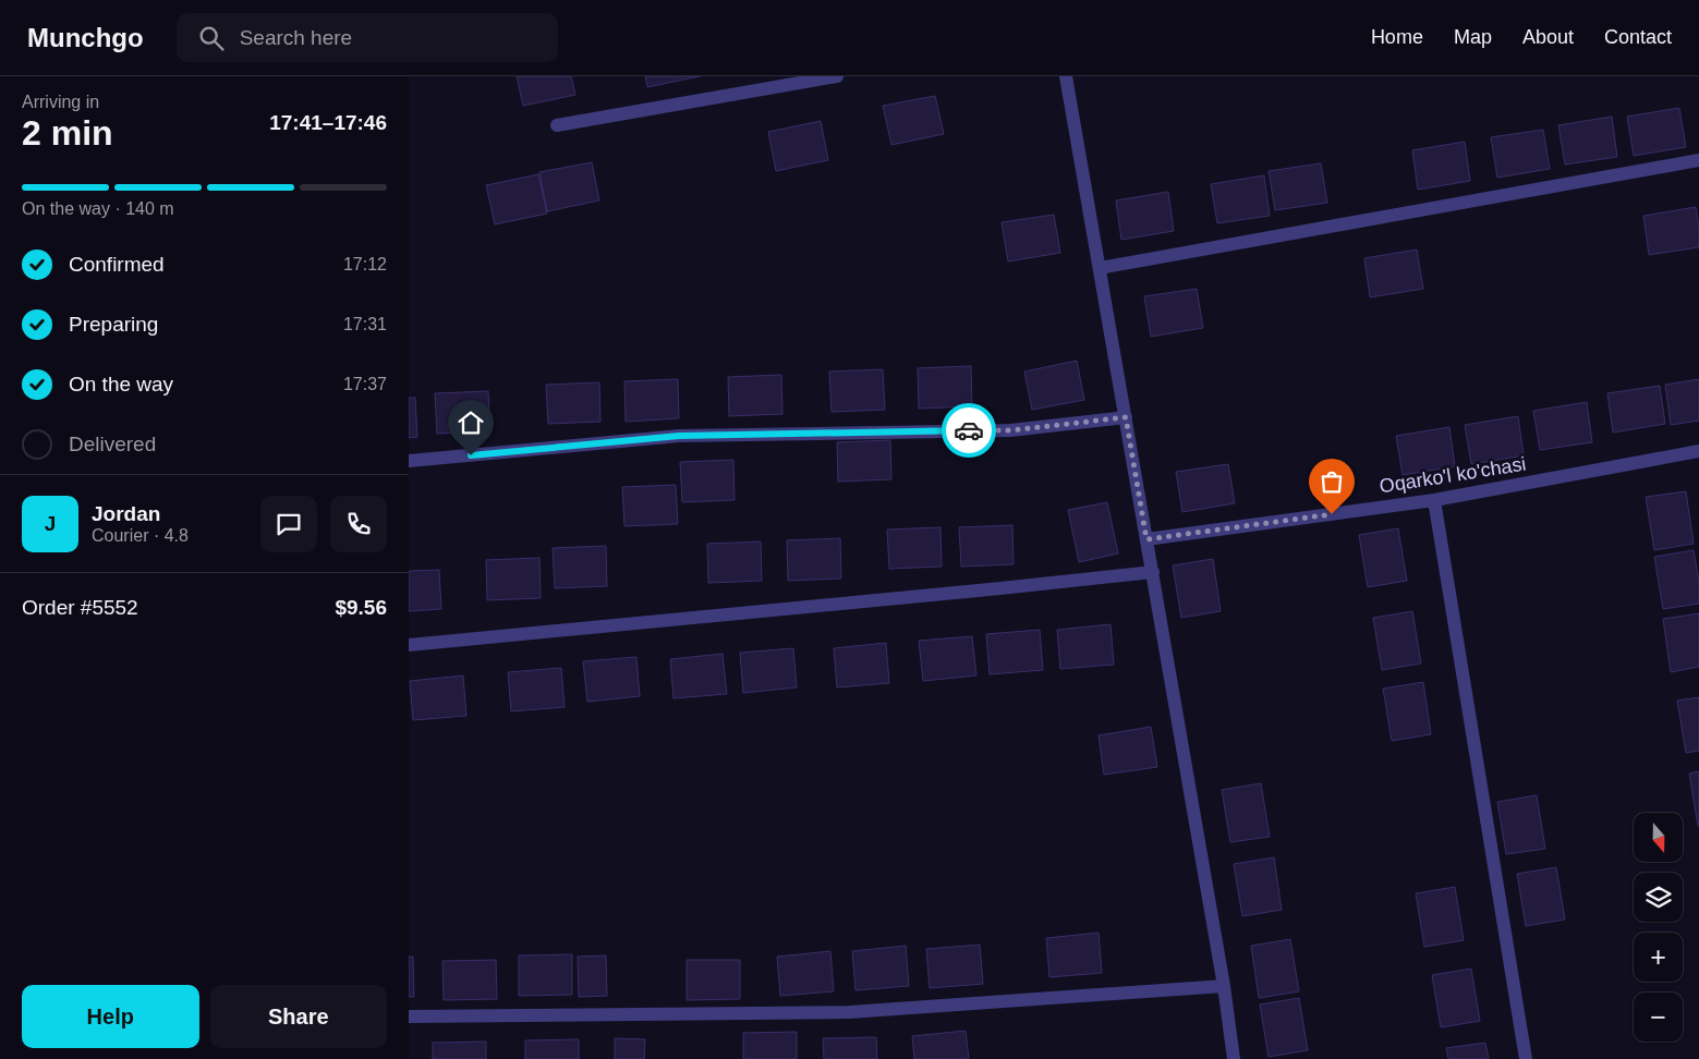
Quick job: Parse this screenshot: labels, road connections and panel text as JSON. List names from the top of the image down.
{
  "streets": {
    "street": ["Oqarko'l ko'chasi"]
  },
  "north": "bottom",
  "page": {
    "header": "Munchgo",
    "search": "Search here",
    "nav": [
      "Home",
      "Map",
      "About",
      "Contact"
    ],
    "heading": ["2 min", "Arriving in", "17:41–17:46"],
    "panel": [
      "Jordan",
      "Courier · 4.8",
      "Order #5552",
      "$9.56"
    ],
    "bar": "On the way · 140 m",
    "list": [
      ["Confirmed", "17:12"],
      ["Preparing", "17:31"],
      ["On the way", "17:37"],
      "Delivered"
    ],
    "round": "J",
    "map_buttons": ["+", "−"],
    "buttons": ["Help", "Share"]
  }
}
